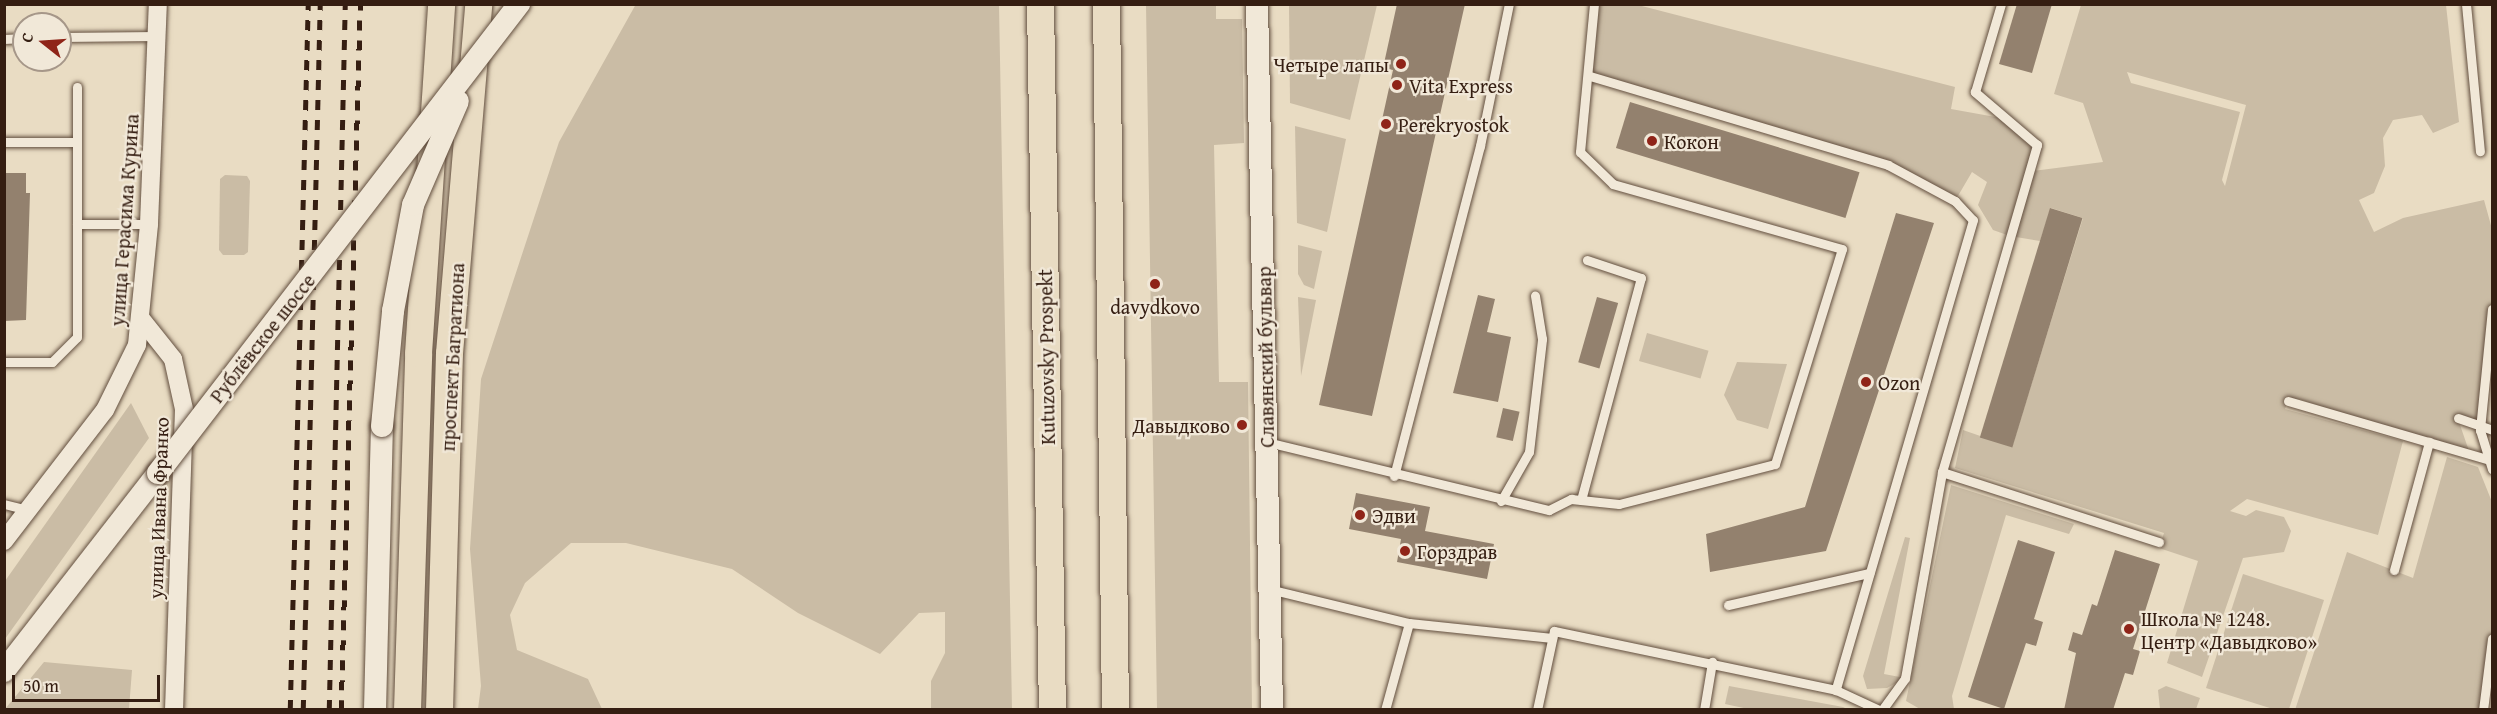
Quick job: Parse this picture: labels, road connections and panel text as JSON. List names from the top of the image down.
{
  "streets": {
    "main road": ["проспект Багратиона", "Kutuzovsky Prospekt"],
    "street": [
      "улица Герасима Курина",
      "Рублёвское шоссе",
      "Славянский бульвар",
      "улица Ивана Франко"
    ]
  },
  "crossings": [
    ["улица Герасима Курина", "улица Ивана Франко"]
  ],
  "places": [
    "Четыре лапы",
    "Vita Express",
    "Perekryostok",
    "Кокон",
    "davydkovo",
    "Ozon",
    "Давыдково",
    "Эдви",
    "Горздрав",
    "Школа № 1248. Центр «Давыдково»"
  ],
  "scale_bar": "50 m",
  "north": "left"
}
